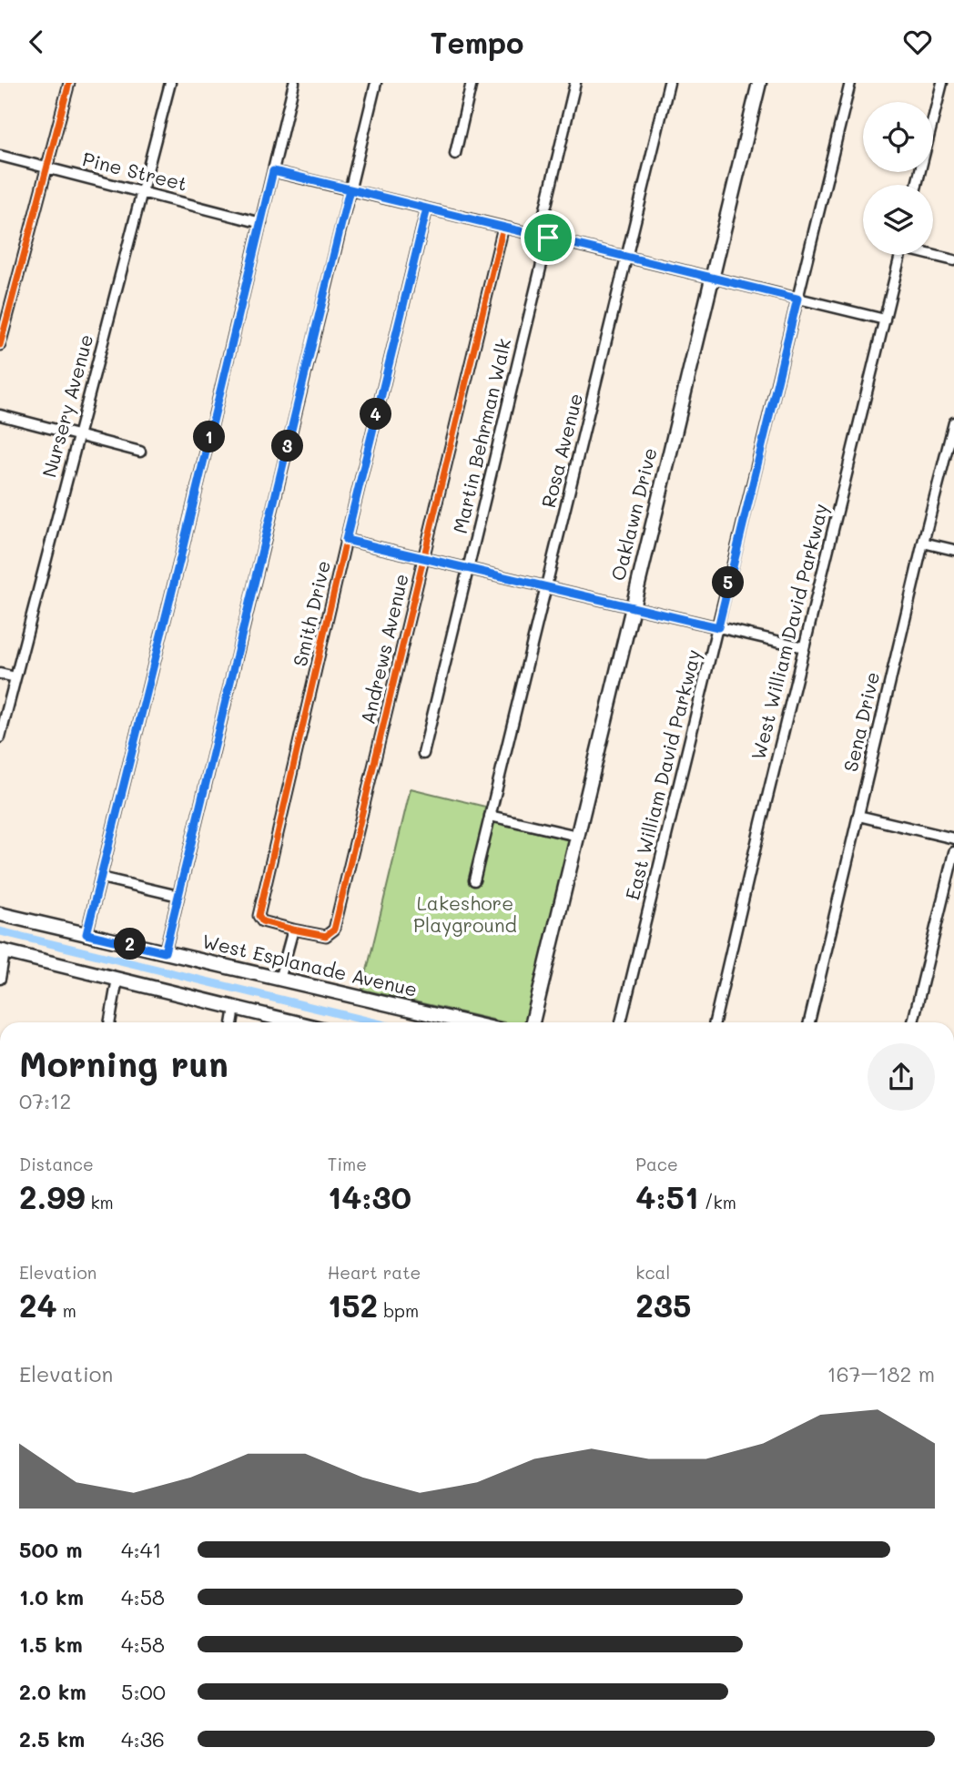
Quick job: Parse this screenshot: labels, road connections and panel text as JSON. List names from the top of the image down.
{
  "streets": {
    "street": [
      "Pine Street",
      "Nursery Avenue",
      "Martin Behrman Walk",
      "Rosa Avenue",
      "Oaklawn Drive",
      "Smith Drive",
      "West William David Parkway",
      "Andrews Avenue",
      "Sena Drive",
      "East William David Parkway",
      "West Esplanade Avenue"
    ]
  },
  "crossings": [
    ["Pine Street", "Nursery Avenue"],
    ["Smith Drive", "Andrews Avenue"]
  ],
  "parks": ["Lakeshore Playground"],
  "page": {
    "header": "Tempo",
    "pins": [
      "4",
      "1",
      "3",
      "5",
      "2"
    ],
    "heading": ["Morning run", "07:12"],
    "stats": [
      ["Distance", "2.99 km"],
      ["Time", "14:30"],
      ["Pace", "4:51 /km"],
      ["Elevation", "24 m"],
      ["Heart rate", "152 bpm"],
      ["kcal", "235"]
    ],
    "chart": ["Elevation", "167–182 m"],
    "list": [
      {
        "name": "500 m",
        "note": "4:41"
      },
      {
        "name": "1.0 km",
        "note": "4:58"
      },
      {
        "name": "1.5 km",
        "note": "4:58"
      },
      {
        "name": "2.0 km",
        "note": "5:00"
      },
      {
        "name": "2.5 km",
        "note": "4:36"
      }
    ]
  }
}
